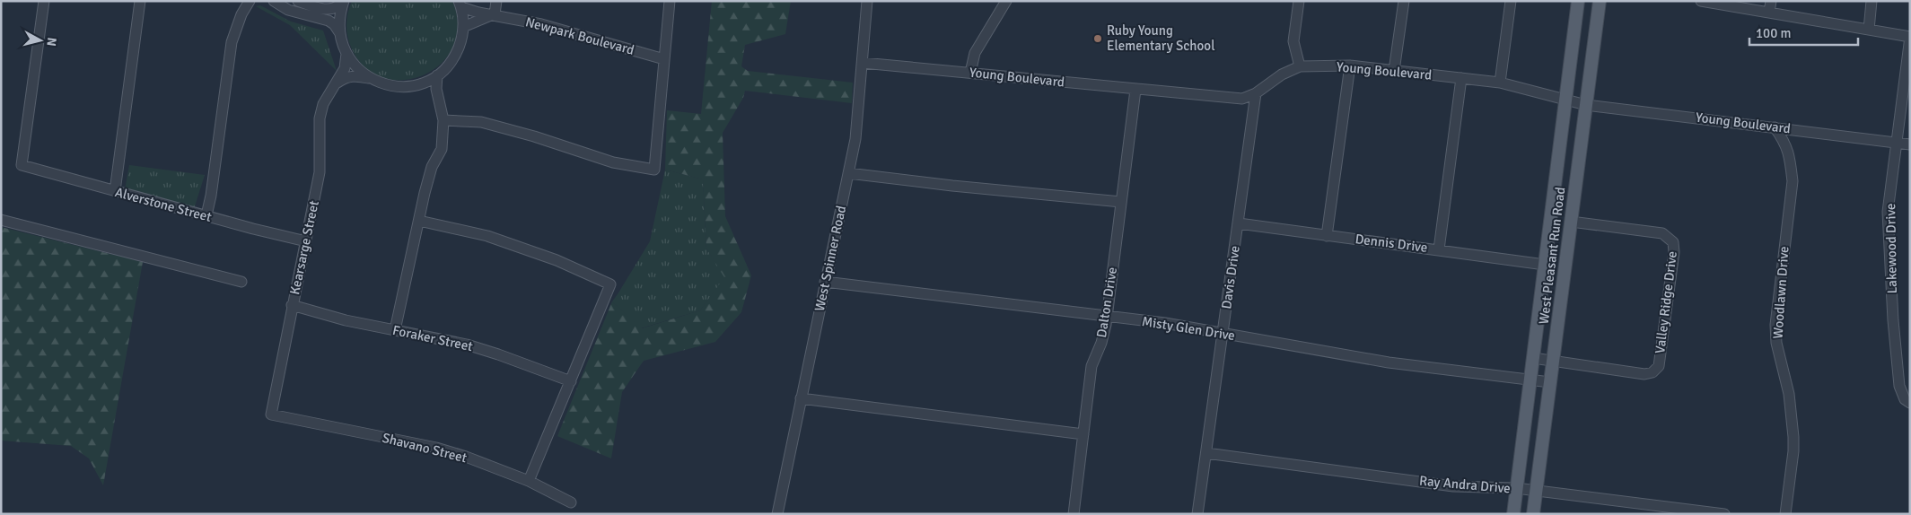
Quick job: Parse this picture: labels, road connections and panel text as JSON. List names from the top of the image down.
{
  "streets": {
    "main road": ["West Pleasant Run Road"],
    "street": [
      "Newpark Boulevard",
      "Young Boulevard",
      "Alverstone Street",
      "Dennis Drive",
      "Kearsarge Street",
      "Lakewood Drive",
      "West Spinner Road",
      "Davis Drive",
      "Woodlawn Drive",
      "Dalton Drive",
      "Valley Ridge Drive",
      "Misty Glen Drive",
      "Foraker Street",
      "Shavano Street",
      "Ray Andra Drive"
    ]
  },
  "crossings": [
    ["Young Boulevard", "Lakewood Drive"],
    ["Young Boulevard", "West Pleasant Run Road"],
    ["Young Boulevard", "West Spinner Road"],
    ["Young Boulevard", "Davis Drive"],
    ["Young Boulevard", "Woodlawn Drive"],
    ["Young Boulevard", "Dalton Drive"],
    ["Alverstone Street", "Kearsarge Street"],
    ["Dennis Drive", "West Pleasant Run Road"],
    ["Dennis Drive", "Davis Drive"],
    ["Kearsarge Street", "Foraker Street"],
    ["Kearsarge Street", "Shavano Street"],
    ["West Pleasant Run Road", "Valley Ridge Drive"],
    ["West Pleasant Run Road", "Misty Glen Drive"],
    ["West Pleasant Run Road", "Ray Andra Drive"],
    ["West Spinner Road", "Misty Glen Drive"],
    ["Davis Drive", "Misty Glen Drive"],
    ["Davis Drive", "Ray Andra Drive"],
    ["Dalton Drive", "Misty Glen Drive"]
  ],
  "places": ["Ruby Young Elementary School"],
  "scale_bar": "100 m",
  "north": "right"
}
